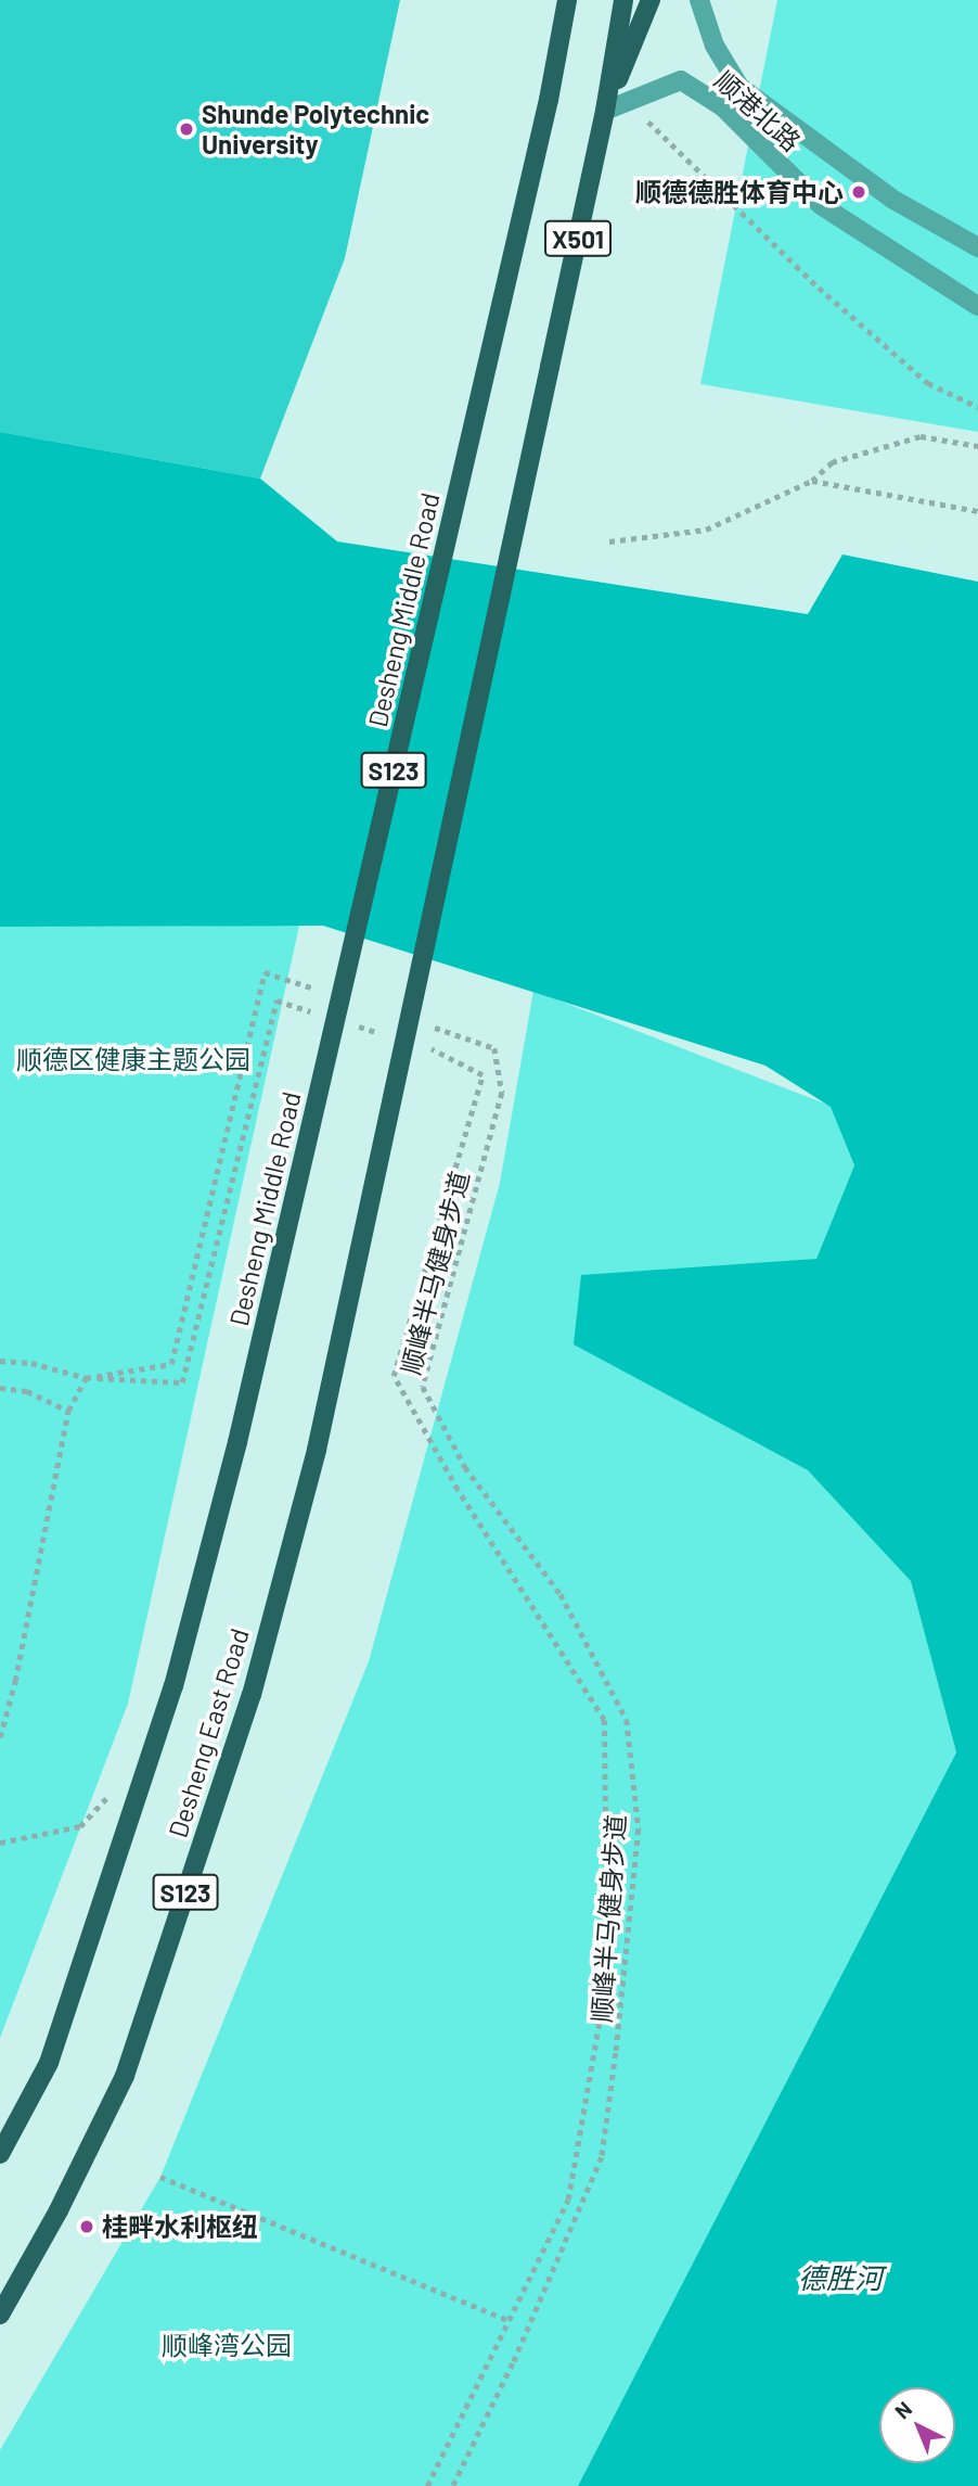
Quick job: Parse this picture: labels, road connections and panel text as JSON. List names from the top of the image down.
{
  "streets": {
    "main road": [
      "X501",
      "Desheng Middle Road",
      "S123",
      "Desheng East Road"
    ],
    "lane": ["顺港北路"],
    "path": ["顺峰半马健身步道"]
  },
  "crossings": [
    ["顺港北路", "X501"],
    ["X501", "Desheng East Road"],
    ["Desheng Middle Road", "Desheng East Road"]
  ],
  "water": ["德胜河"],
  "parks": ["顺德区健康主题公园", "顺峰湾公园"],
  "places": ["Shunde Polytechnic University", "顺德德胜体育中心", "桂畔水利枢纽"],
  "north": "top left"
}
